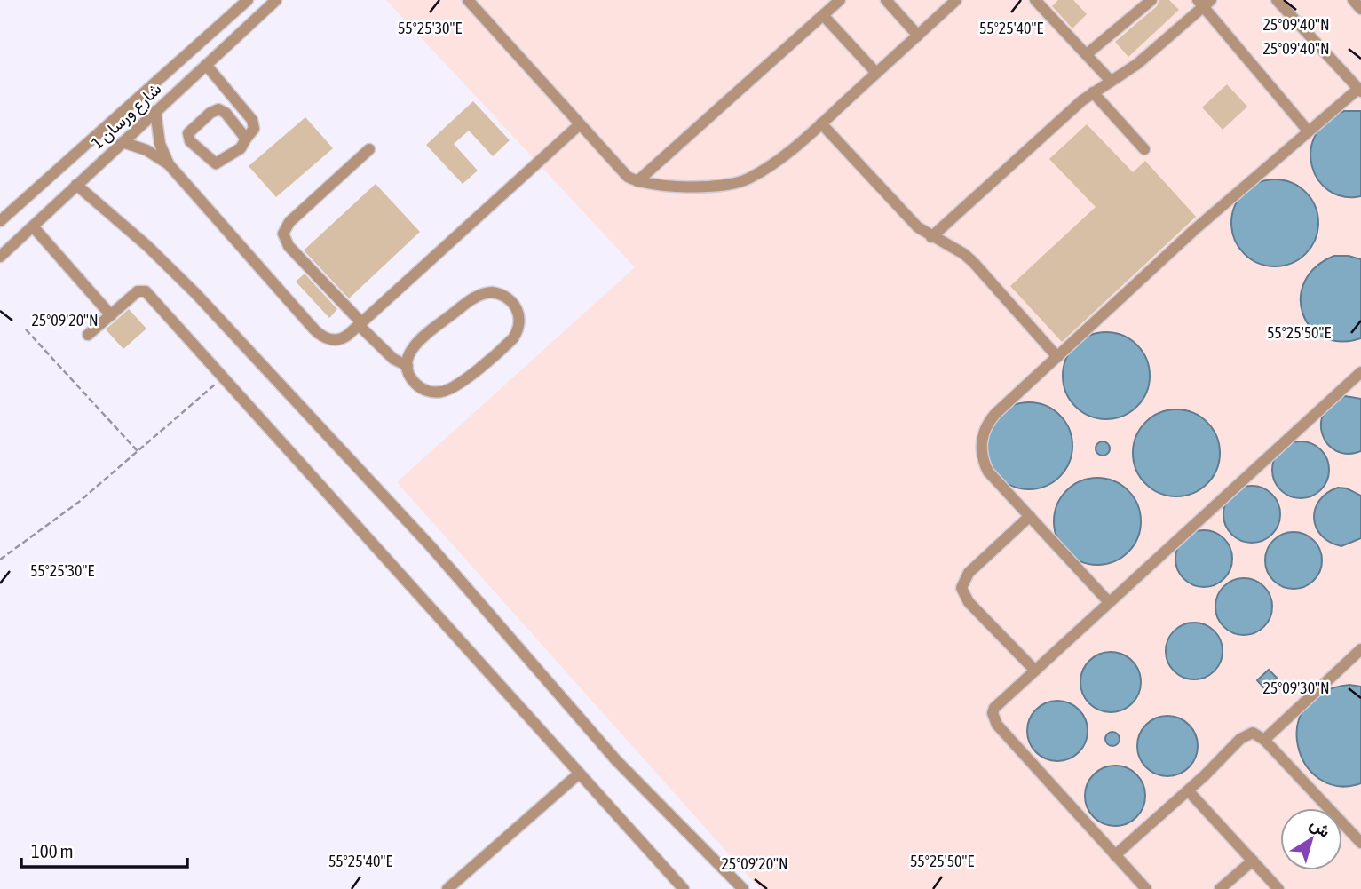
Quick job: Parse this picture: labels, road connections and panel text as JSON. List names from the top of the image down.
{
  "streets": {
    "street": ["شارع ورسان 1"]
  },
  "scale_bar": "100 m",
  "north": "top right",
  "coordinates": [
    "25°09'40\"N",
    "55°25'30\"E",
    "55°25'40\"E",
    "25°09'20\"N",
    "55°25'50\"E",
    "25°09'30\"N"
  ]
}
